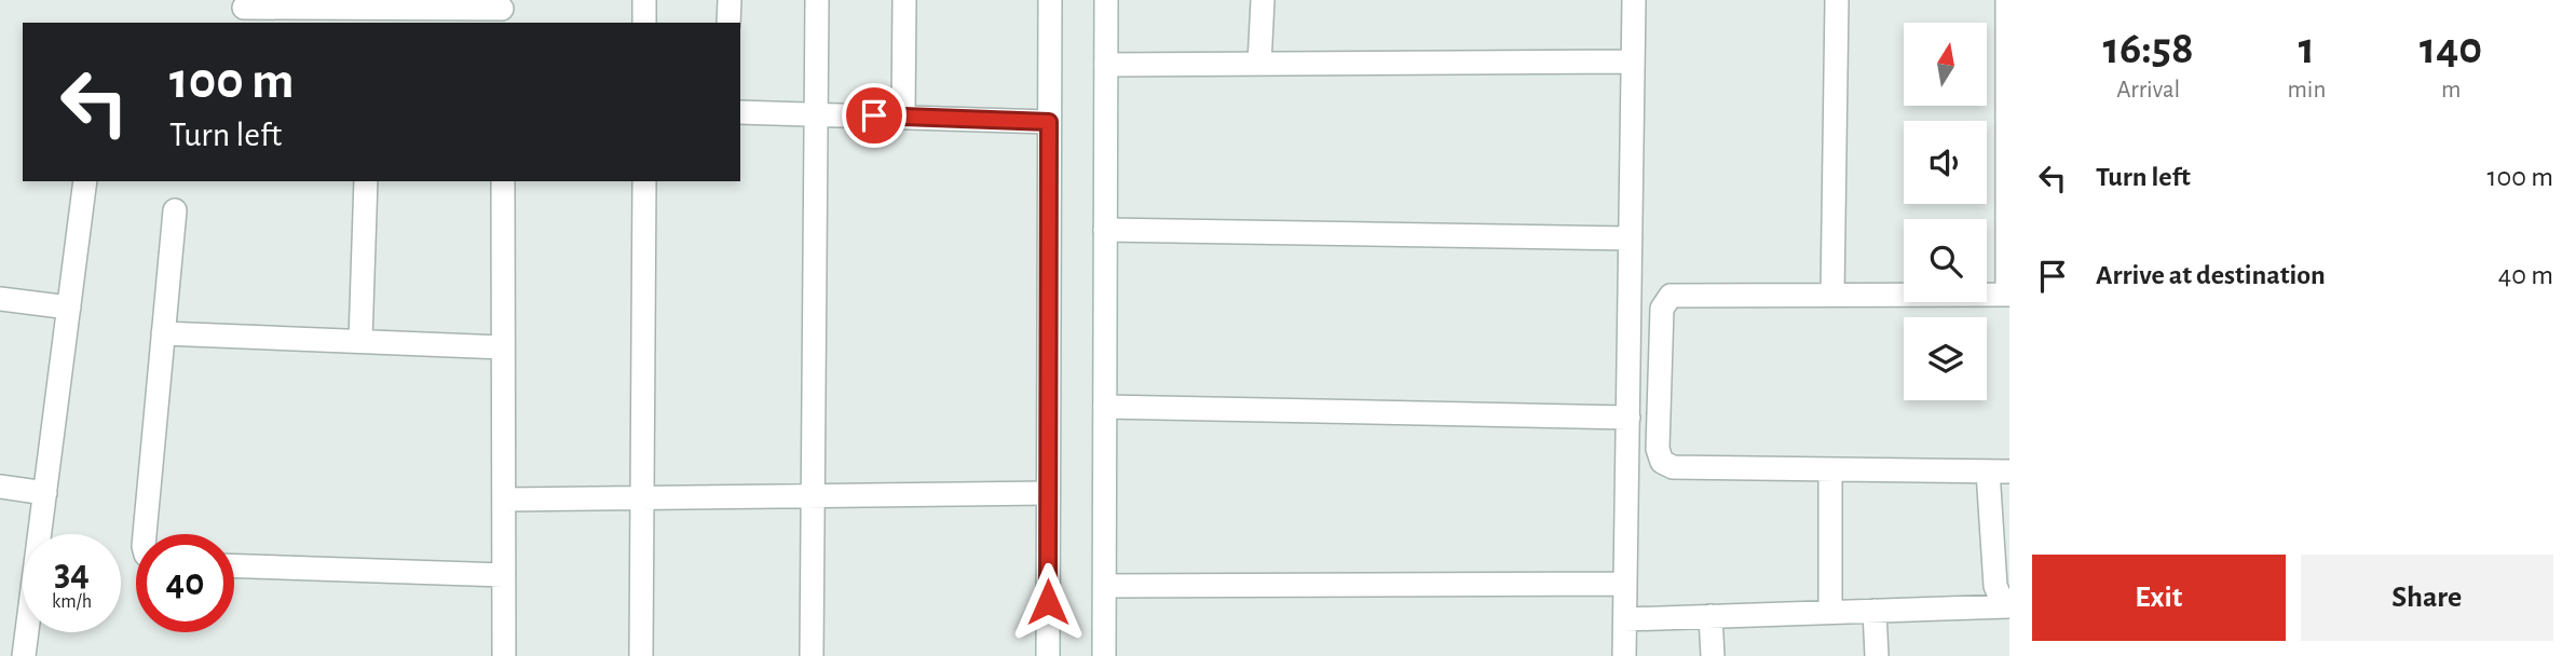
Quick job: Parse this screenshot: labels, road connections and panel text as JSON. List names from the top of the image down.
{
  "north": "top",
  "page": {
    "eta": [
      "16:58",
      "Arrival",
      "1",
      "min",
      "140",
      "m"
    ],
    "turn": ["100 m", "Turn left"],
    "list": [
      {
        "name": "Turn left",
        "value": "100 m"
      },
      {
        "name": "Arrive at destination",
        "value": "40 m"
      }
    ],
    "speed": "34 km/h",
    "limit": "40",
    "buttons": ["Exit", "Share"]
  }
}
